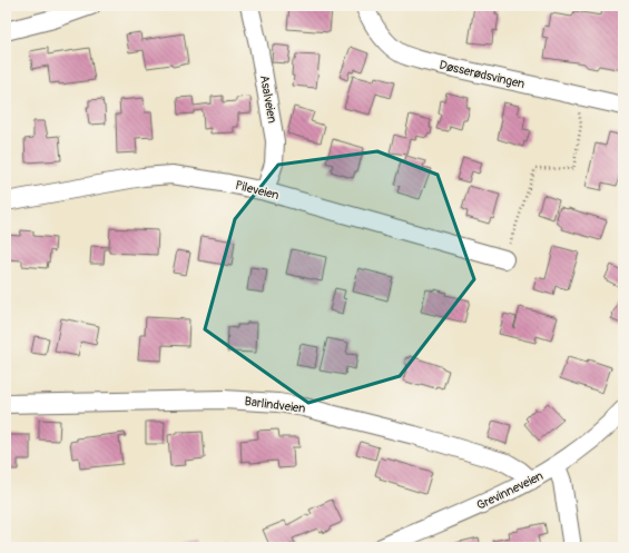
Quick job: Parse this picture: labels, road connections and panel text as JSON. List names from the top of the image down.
{
  "streets": {
    "street": [
      "Døsserødsvingen",
      "Asalveien",
      "Pileveien",
      "Barlindveien",
      "Grevinneveien"
    ]
  },
  "crossings": [
    ["Asalveien", "Pileveien"],
    ["Barlindveien", "Grevinneveien"]
  ]
}
